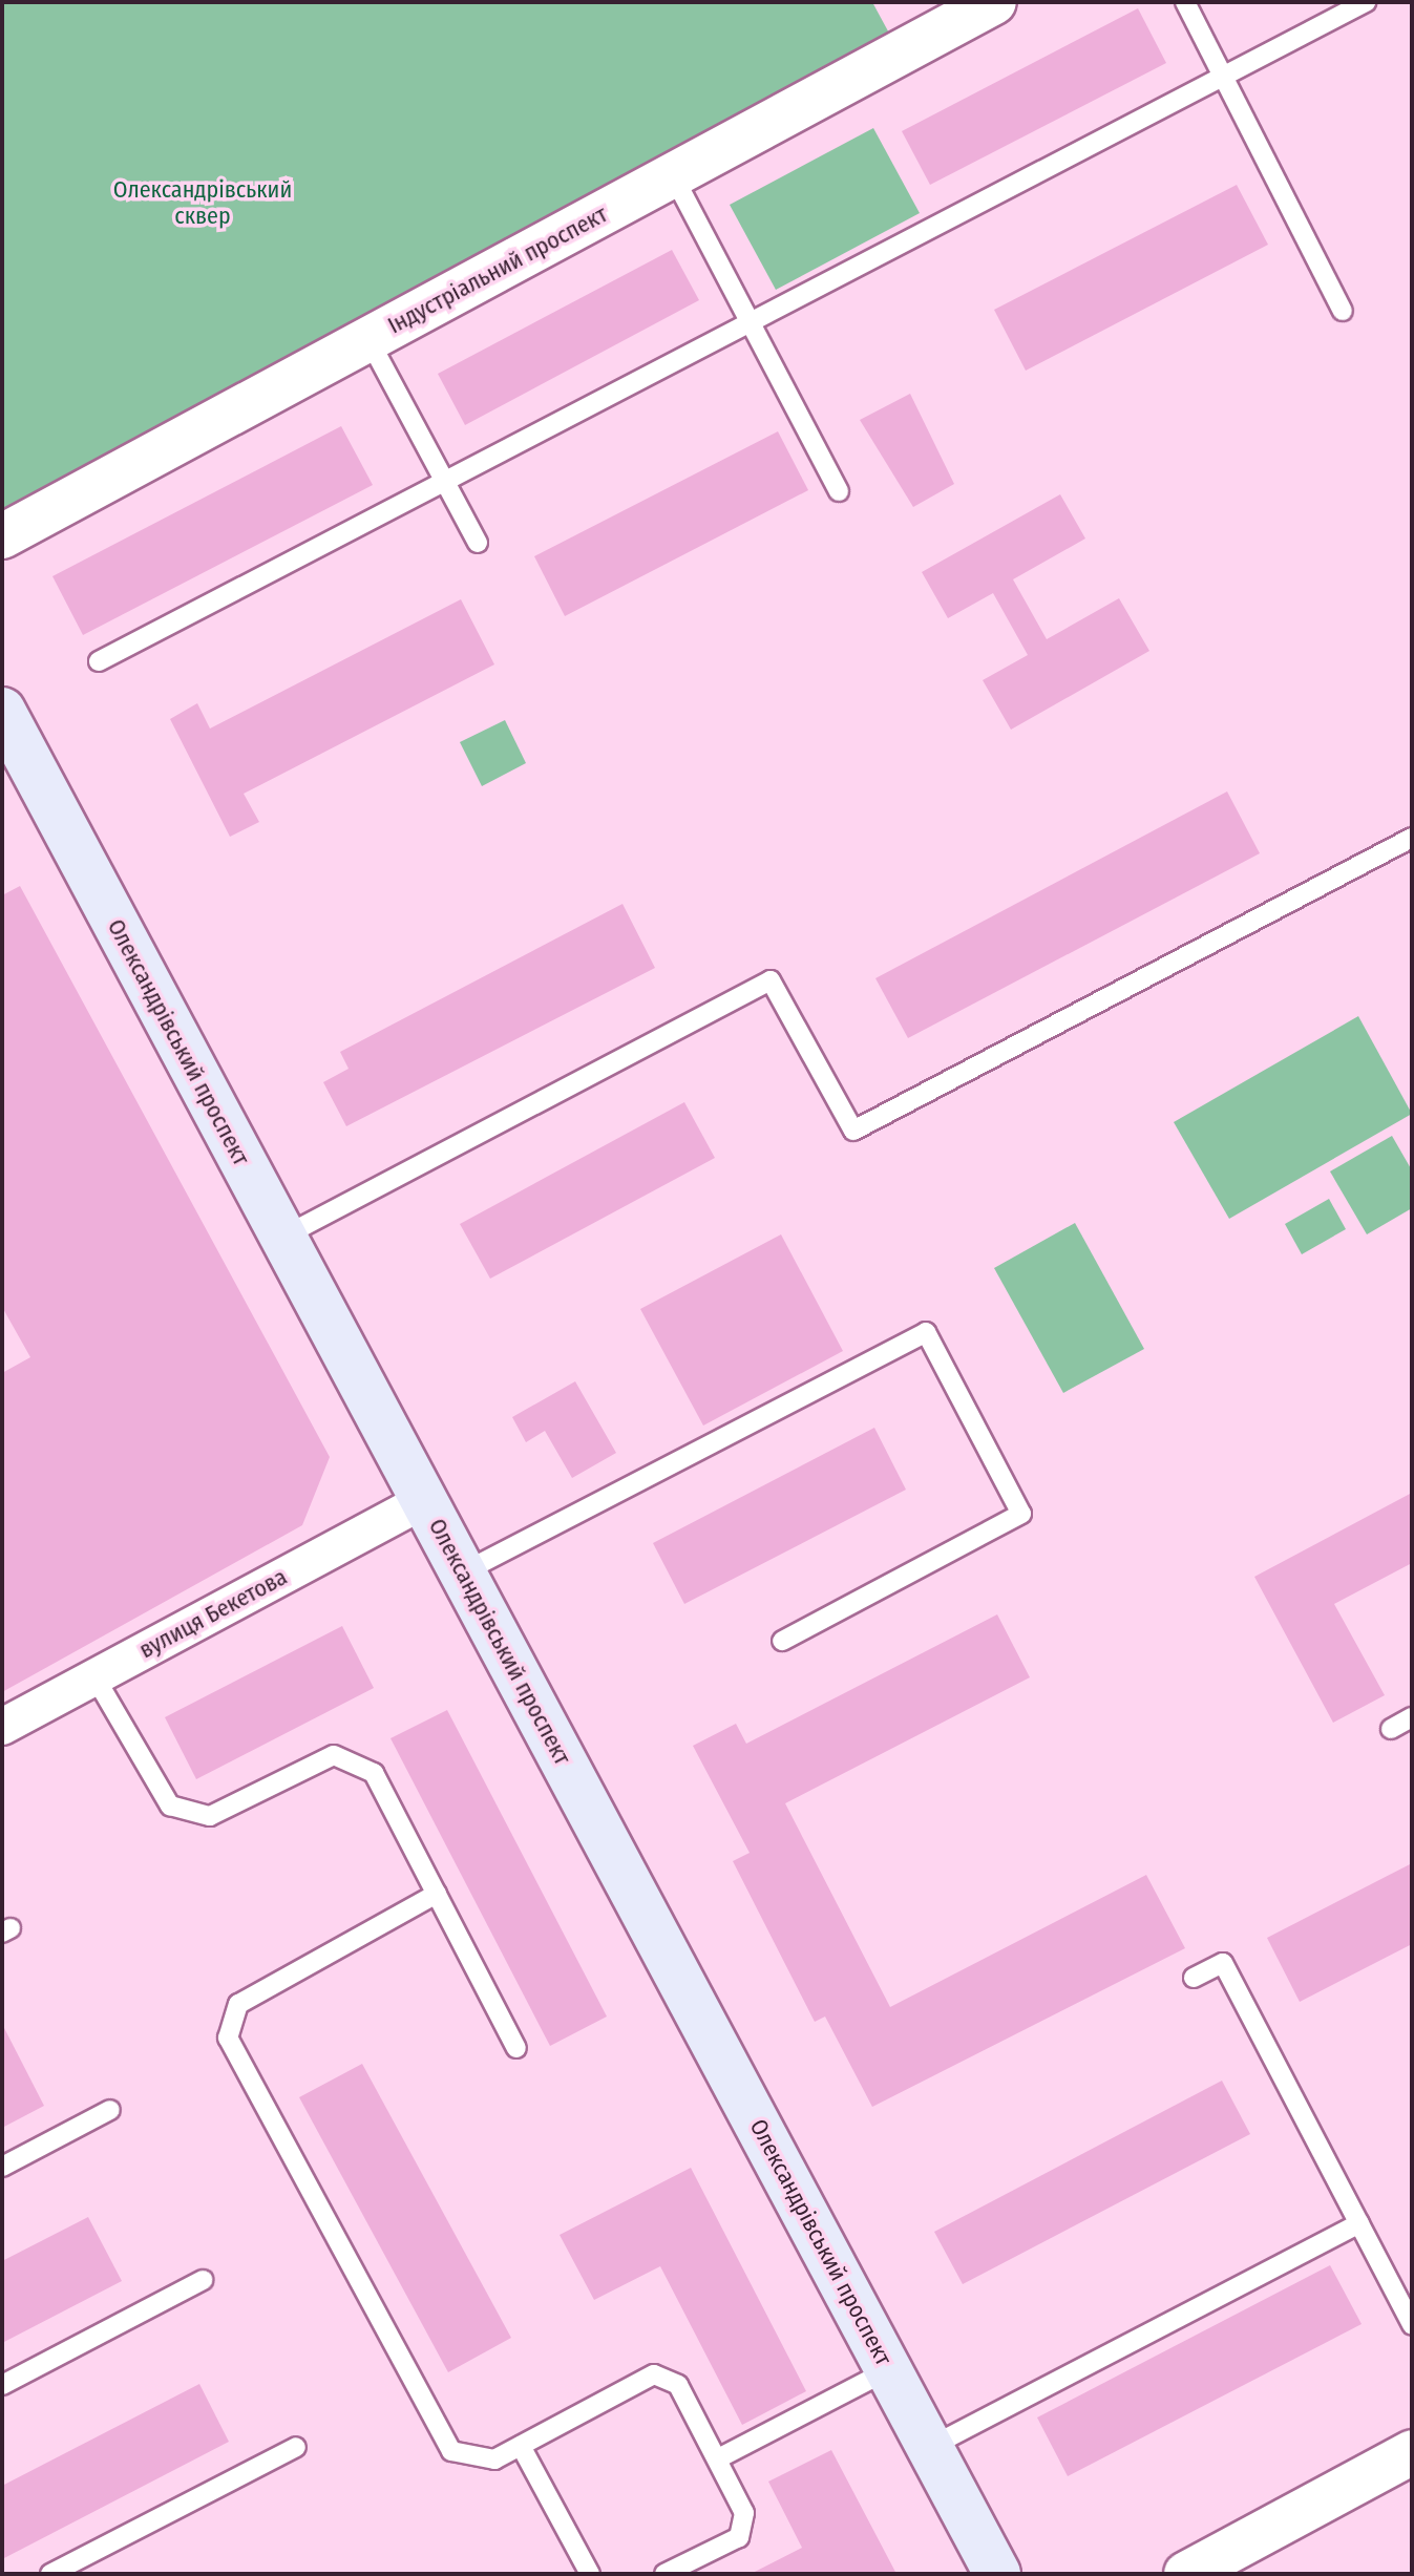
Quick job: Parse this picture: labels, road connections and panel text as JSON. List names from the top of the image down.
{
  "streets": {
    "main road": ["Олександрівський проспект"],
    "street": ["Індустріальний проспект", "вулиця Бекетова"]
  },
  "crossings": [
    ["Олександрівський проспект", "вулиця Бекетова"]
  ],
  "parks": ["Олександрівський сквер"]
}
